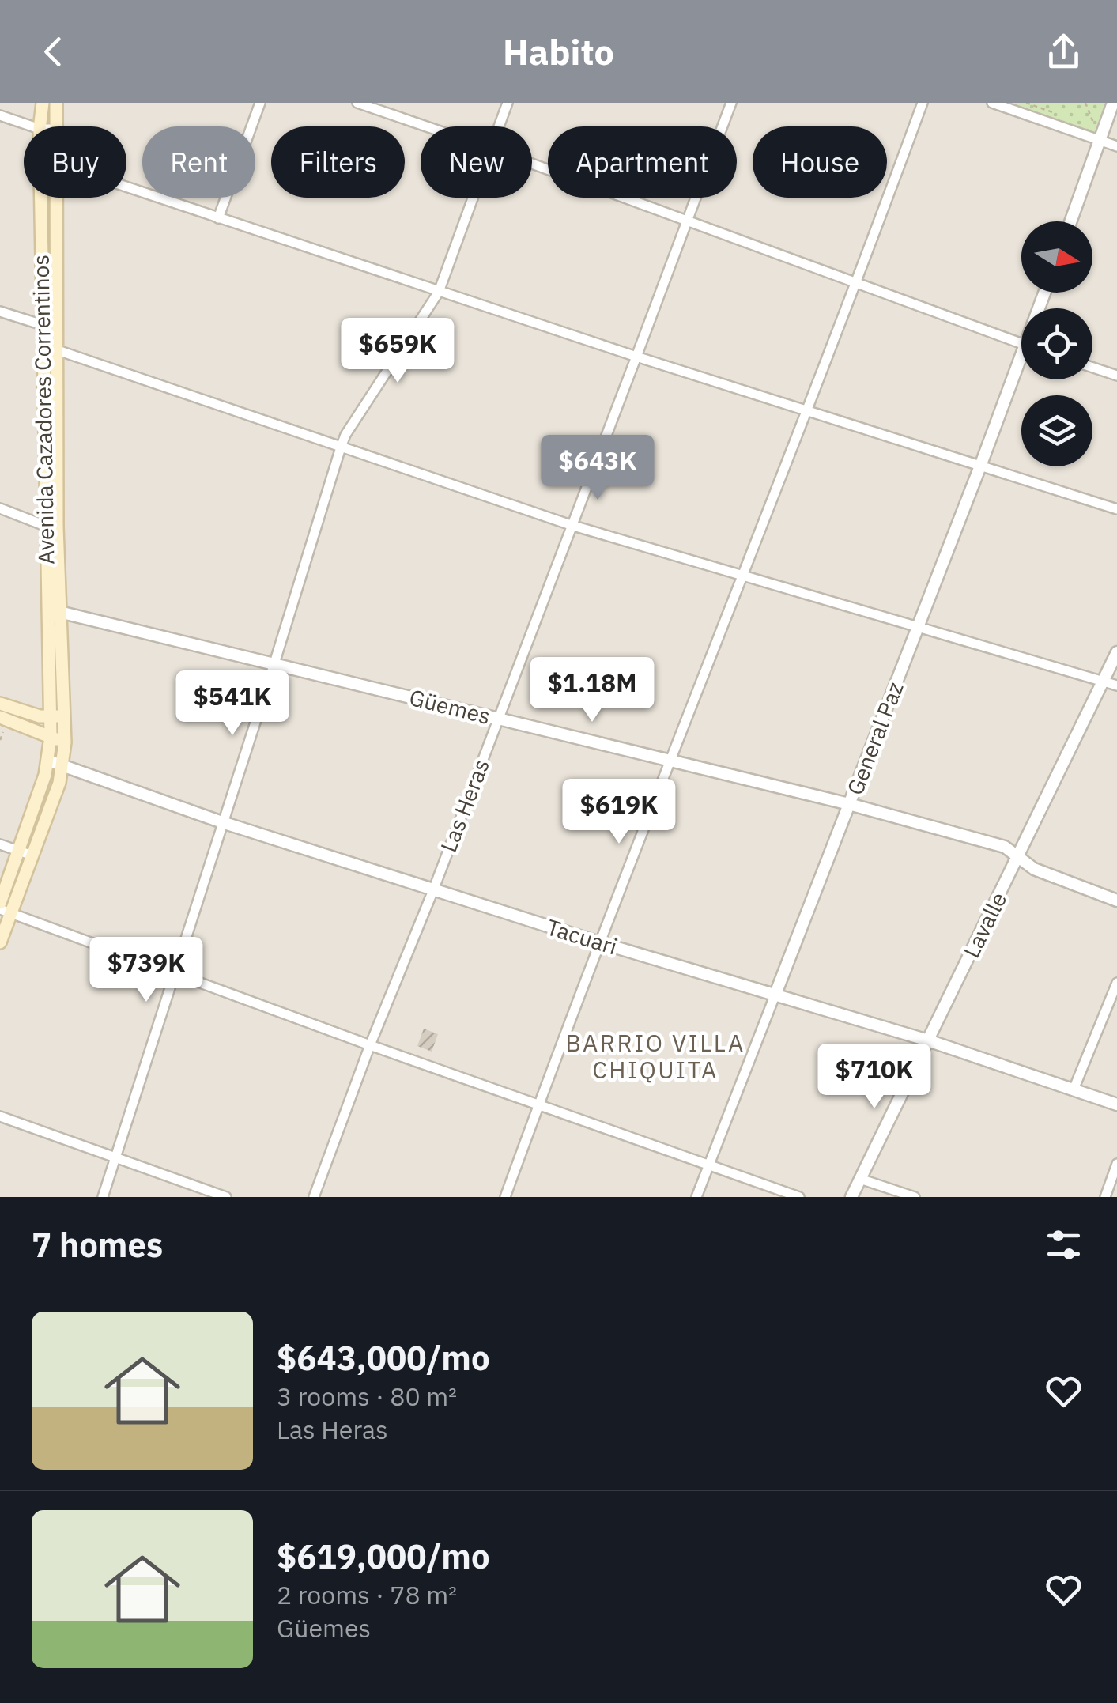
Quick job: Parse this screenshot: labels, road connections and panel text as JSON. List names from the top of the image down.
{
  "streets": {
    "main road": ["Avenida Cazadores Correntinos"],
    "street": [
      "Güemes",
      "General Paz",
      "Las Heras",
      "Lavalle",
      "Tacuari"
    ]
  },
  "crossings": [
    ["Avenida Cazadores Correntinos", "Güemes"],
    ["Güemes", "General Paz"],
    ["Güemes", "Las Heras"],
    ["Güemes", "Lavalle"],
    ["General Paz", "Tacuari"],
    ["Las Heras", "Tacuari"],
    ["Lavalle", "Tacuari"]
  ],
  "districts": ["BARRIO VILLA CHIQUITA"],
  "north": "right",
  "page": {
    "header": "Habito",
    "chip": [
      "Buy",
      "Rent",
      "Filters",
      "New",
      "Apartment",
      "House"
    ],
    "price": [
      "$659K",
      "$643K",
      "$1.18M",
      "$541K",
      "$619K",
      "$739K",
      "$710K"
    ],
    "heading": "7 homes",
    "list": [
      {
        "name": "$643,000/mo",
        "note": "3 rooms · 80 m² · Las Heras"
      },
      {
        "name": "$619,000/mo",
        "note": "2 rooms · 78 m² · Güemes"
      }
    ]
  }
}
